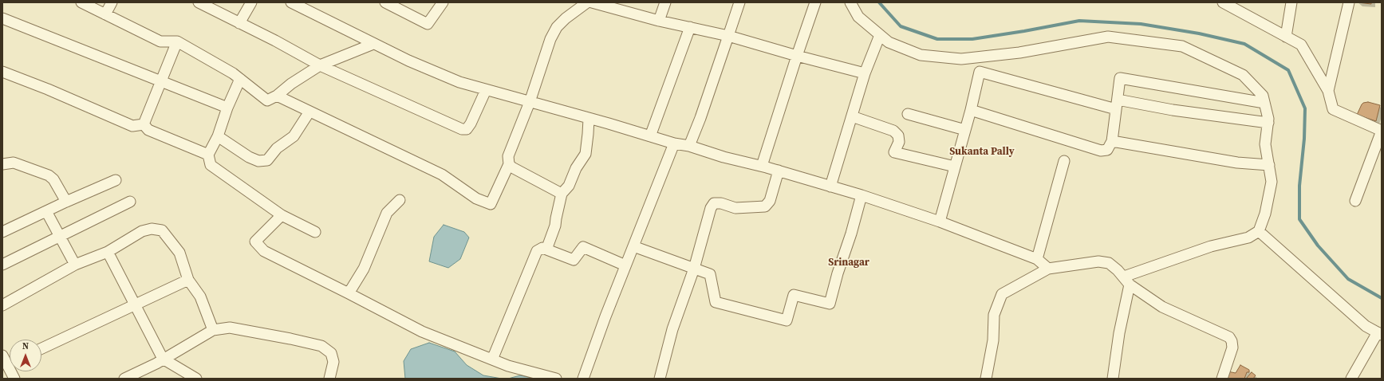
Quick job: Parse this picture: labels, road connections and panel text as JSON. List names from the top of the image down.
{
  "districts": ["Sukanta Pally", "Srinagar"],
  "north": "top"
}
